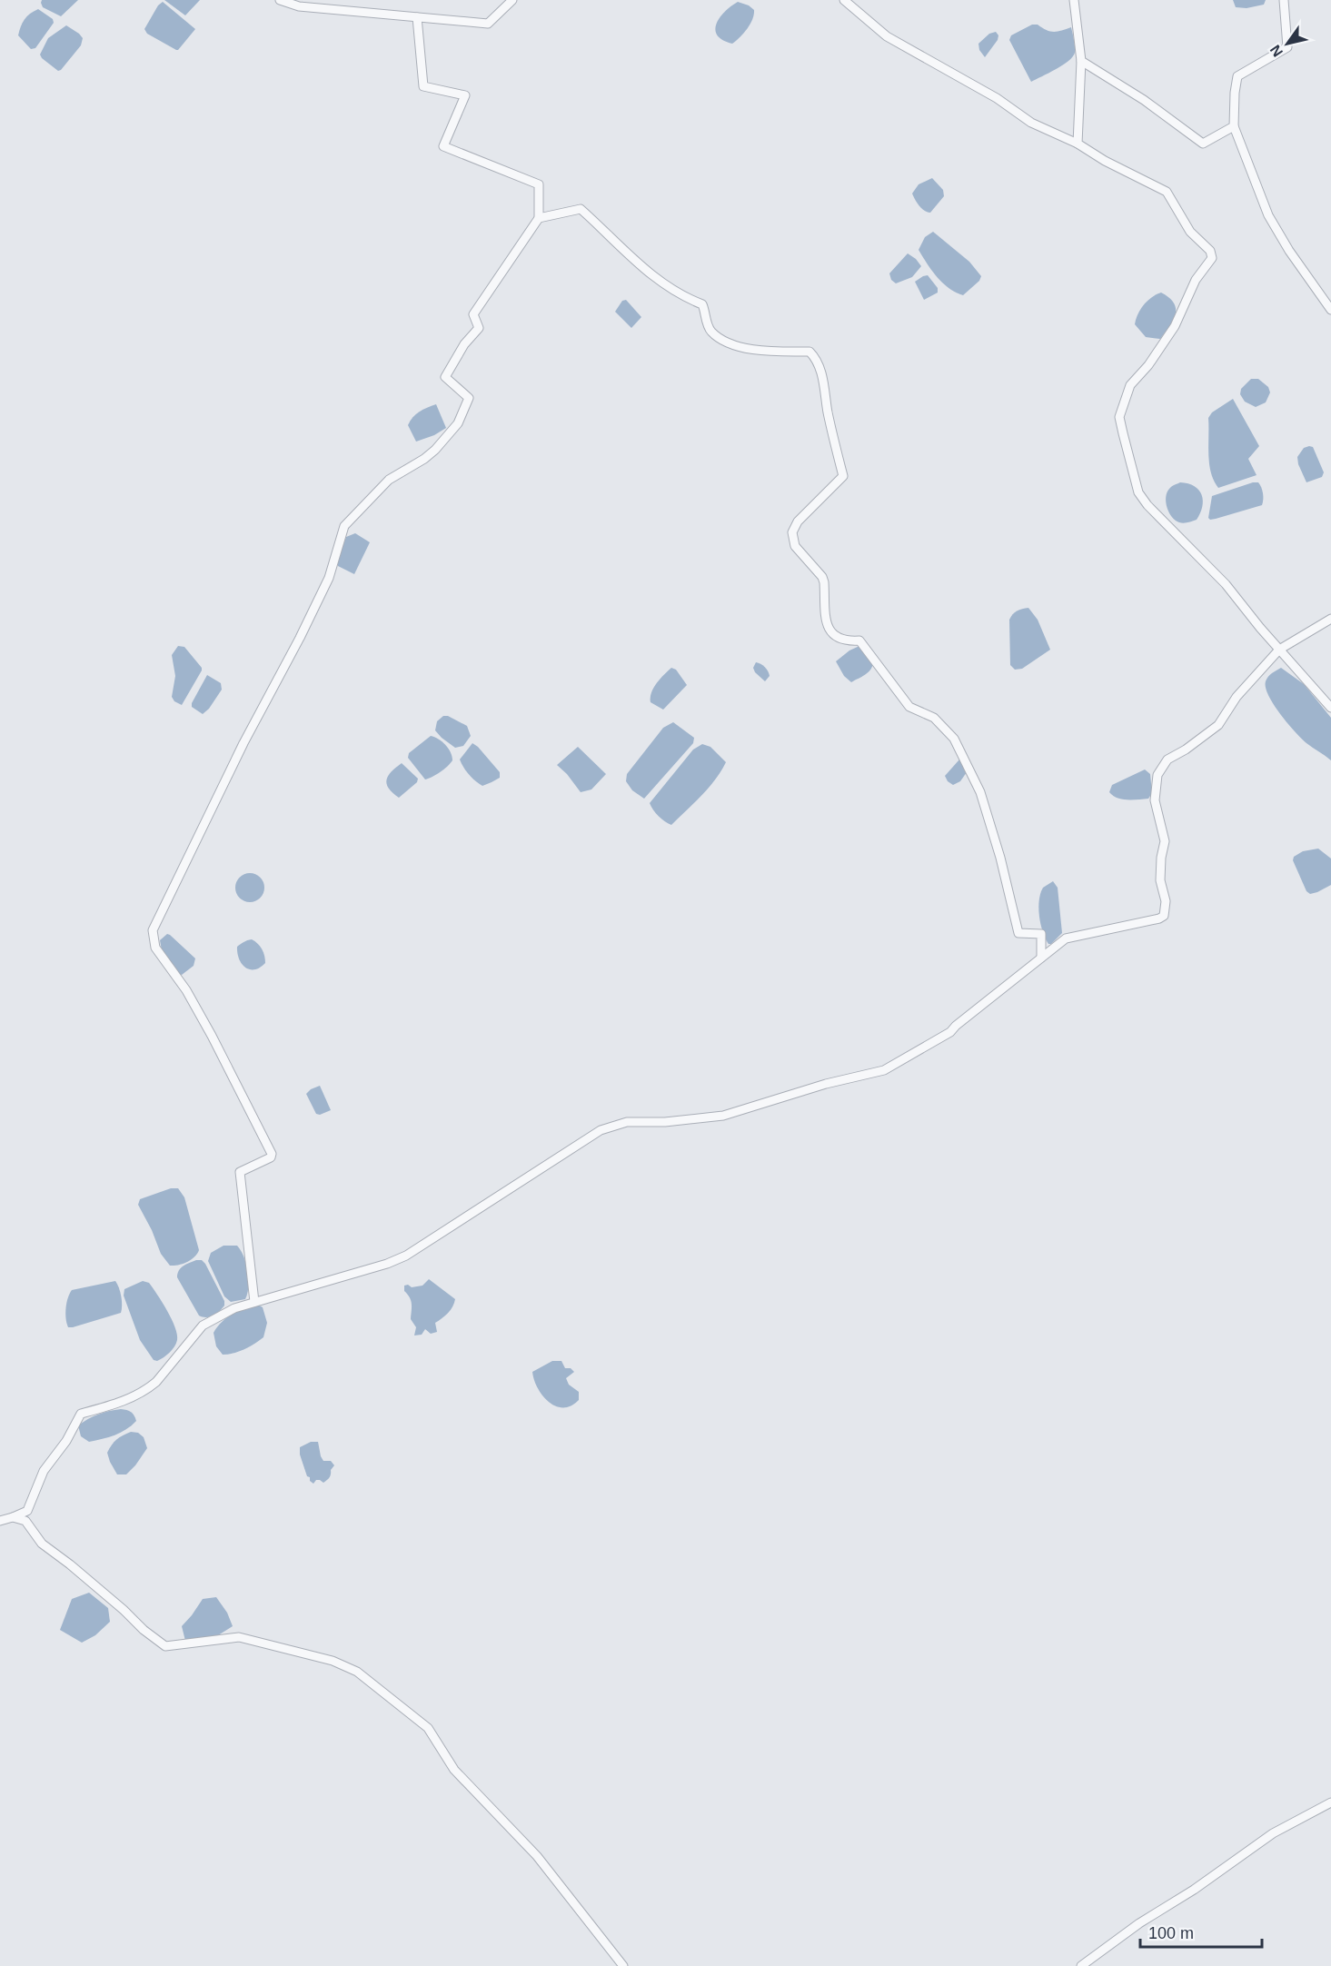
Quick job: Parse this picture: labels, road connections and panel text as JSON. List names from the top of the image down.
{
  "scale_bar": "100 m",
  "north": "bottom left"
}
